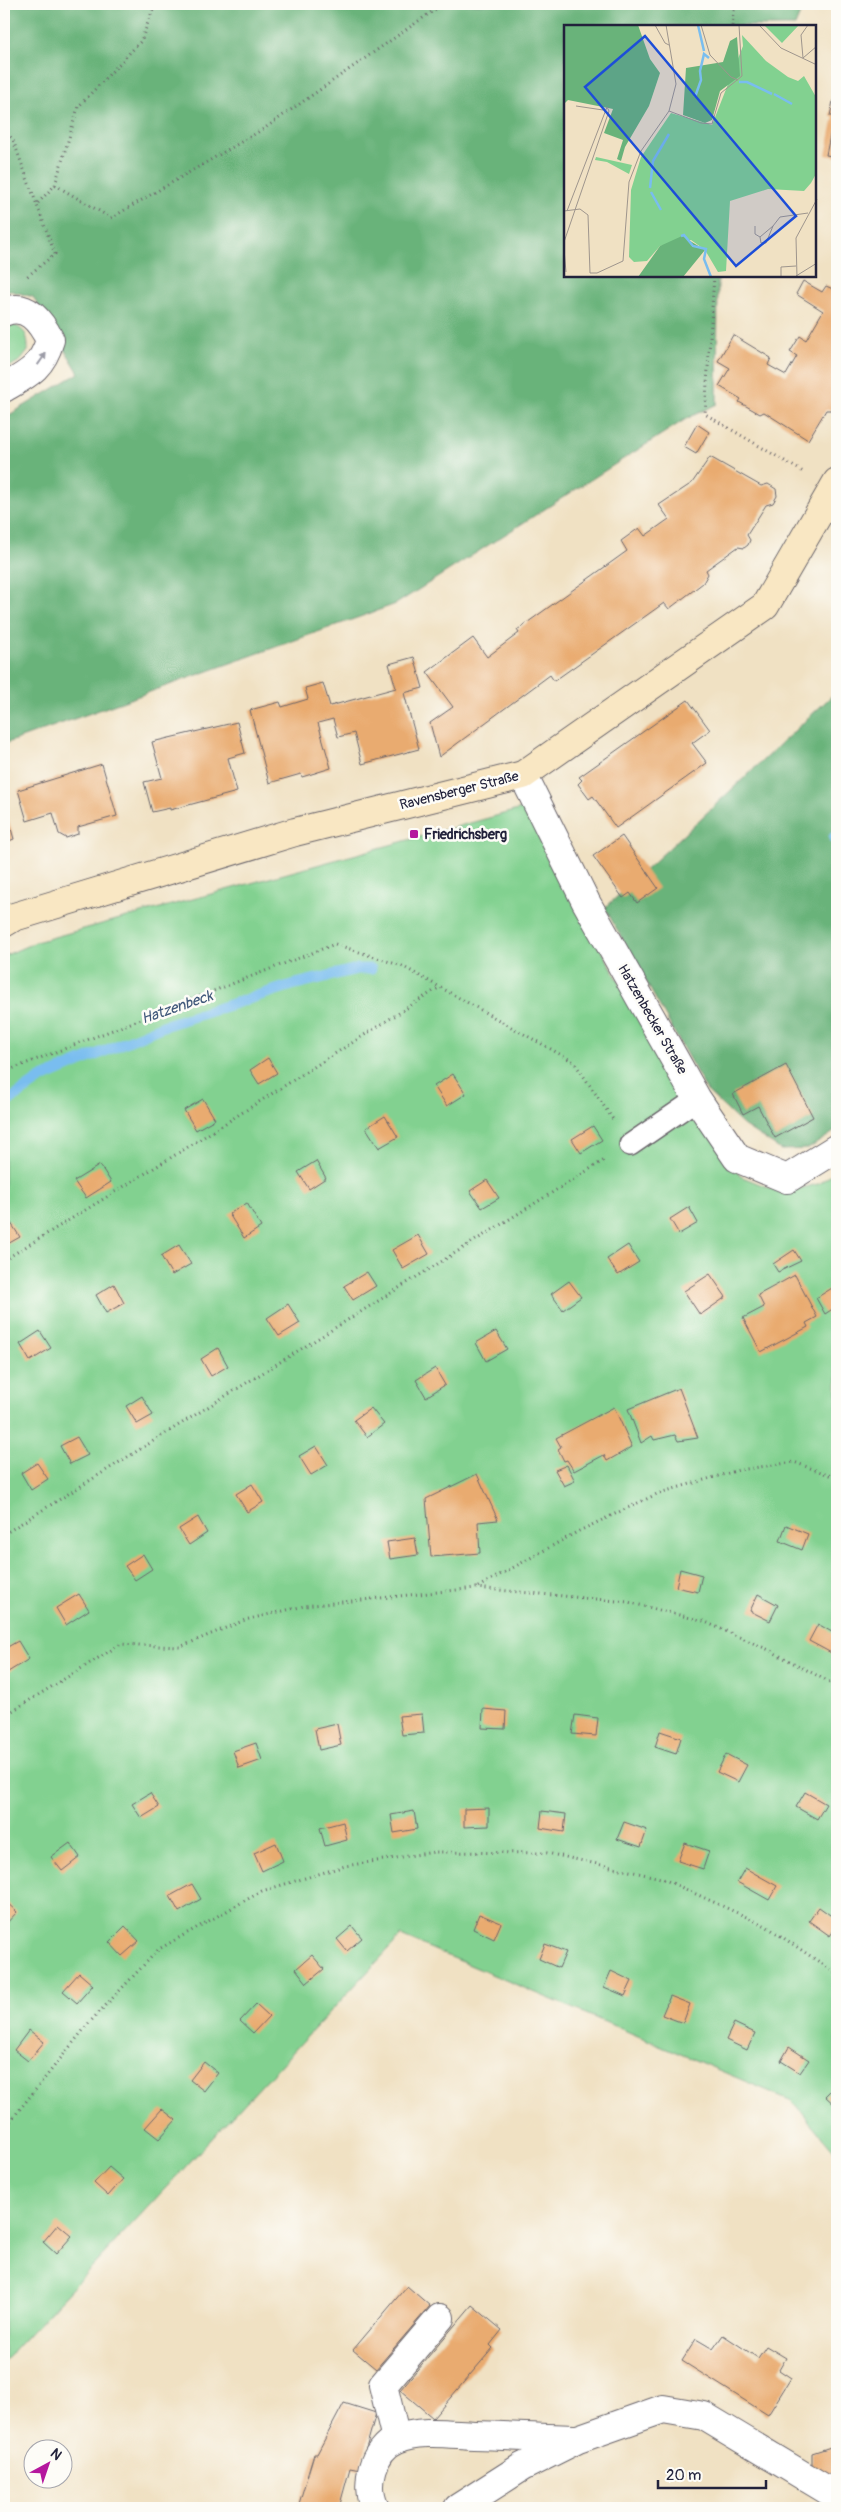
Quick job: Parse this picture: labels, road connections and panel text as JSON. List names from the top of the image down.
{
  "streets": {
    "street": ["Ravensberger Straße", "Hatzenbecker Straße"]
  },
  "crossings": [
    ["Ravensberger Straße", "Hatzenbecker Straße"]
  ],
  "water": ["Hatzenbeck"],
  "places": {
    "transit": ["Friedrichsberg"]
  },
  "scale_bar": "20 m",
  "north": "top right"
}
